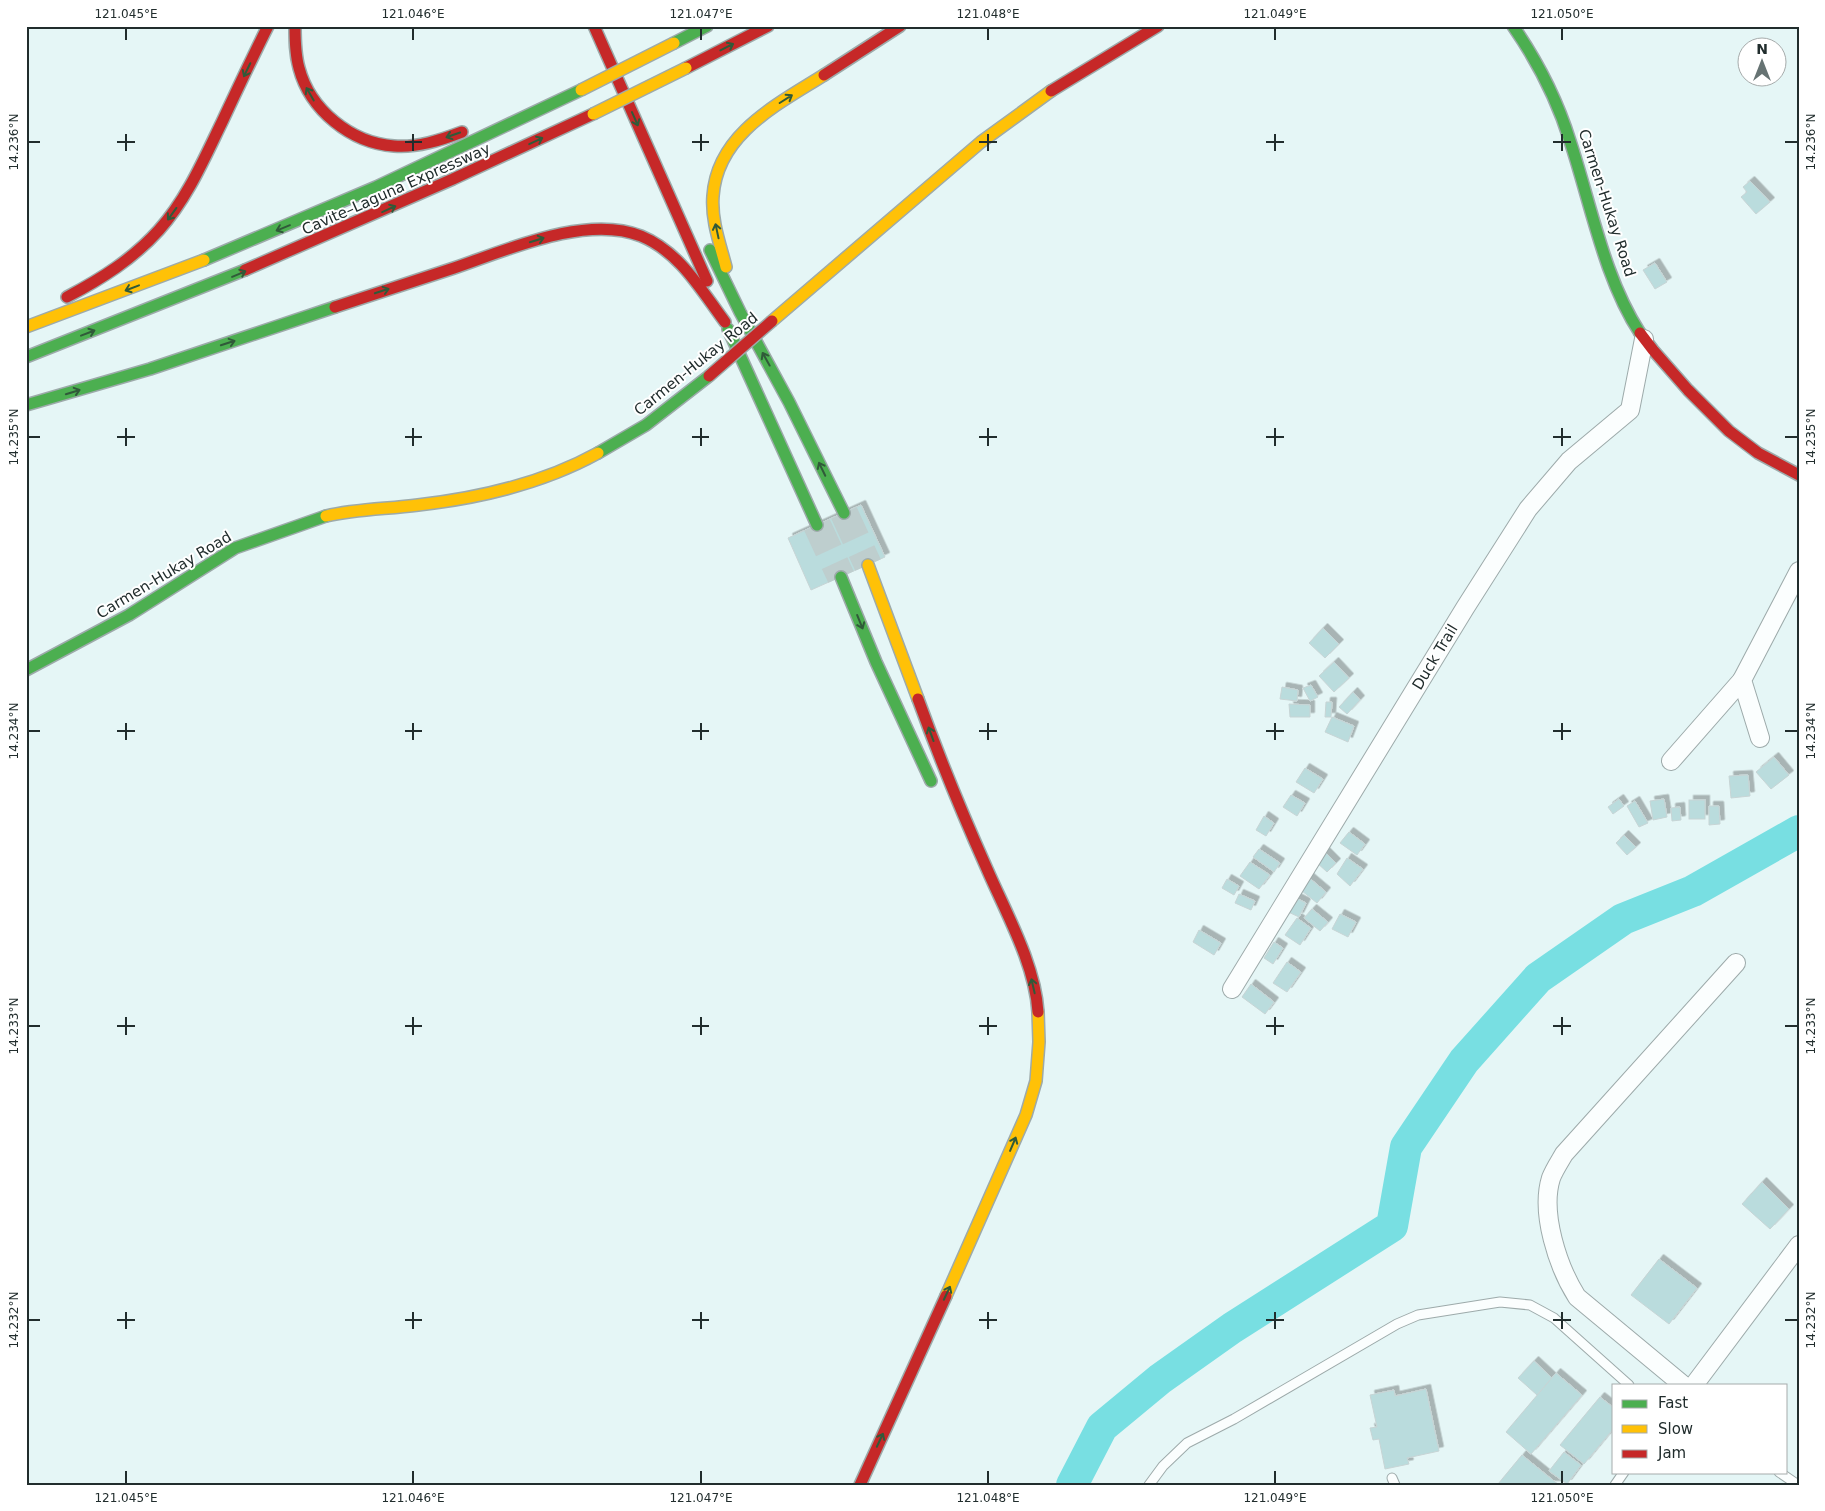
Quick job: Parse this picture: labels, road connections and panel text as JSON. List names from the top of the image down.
{
  "streets": {
    "main road": ["Cavite–Laguna Expressway", "Carmen-Hukay Road"],
    "street": ["Duck Trail"]
  },
  "crossings": [
    ["Carmen-Hukay Road", "Duck Trail"]
  ],
  "legend": ["Fast", "Slow", "Jam"],
  "north": "top",
  "coordinates": [
    "121.045°E",
    "121.046°E",
    "121.047°E",
    "121.048°E",
    "121.049°E",
    "121.050°E",
    "14.236°N",
    "14.235°N",
    "14.234°N",
    "14.233°N",
    "14.232°N"
  ]
}
